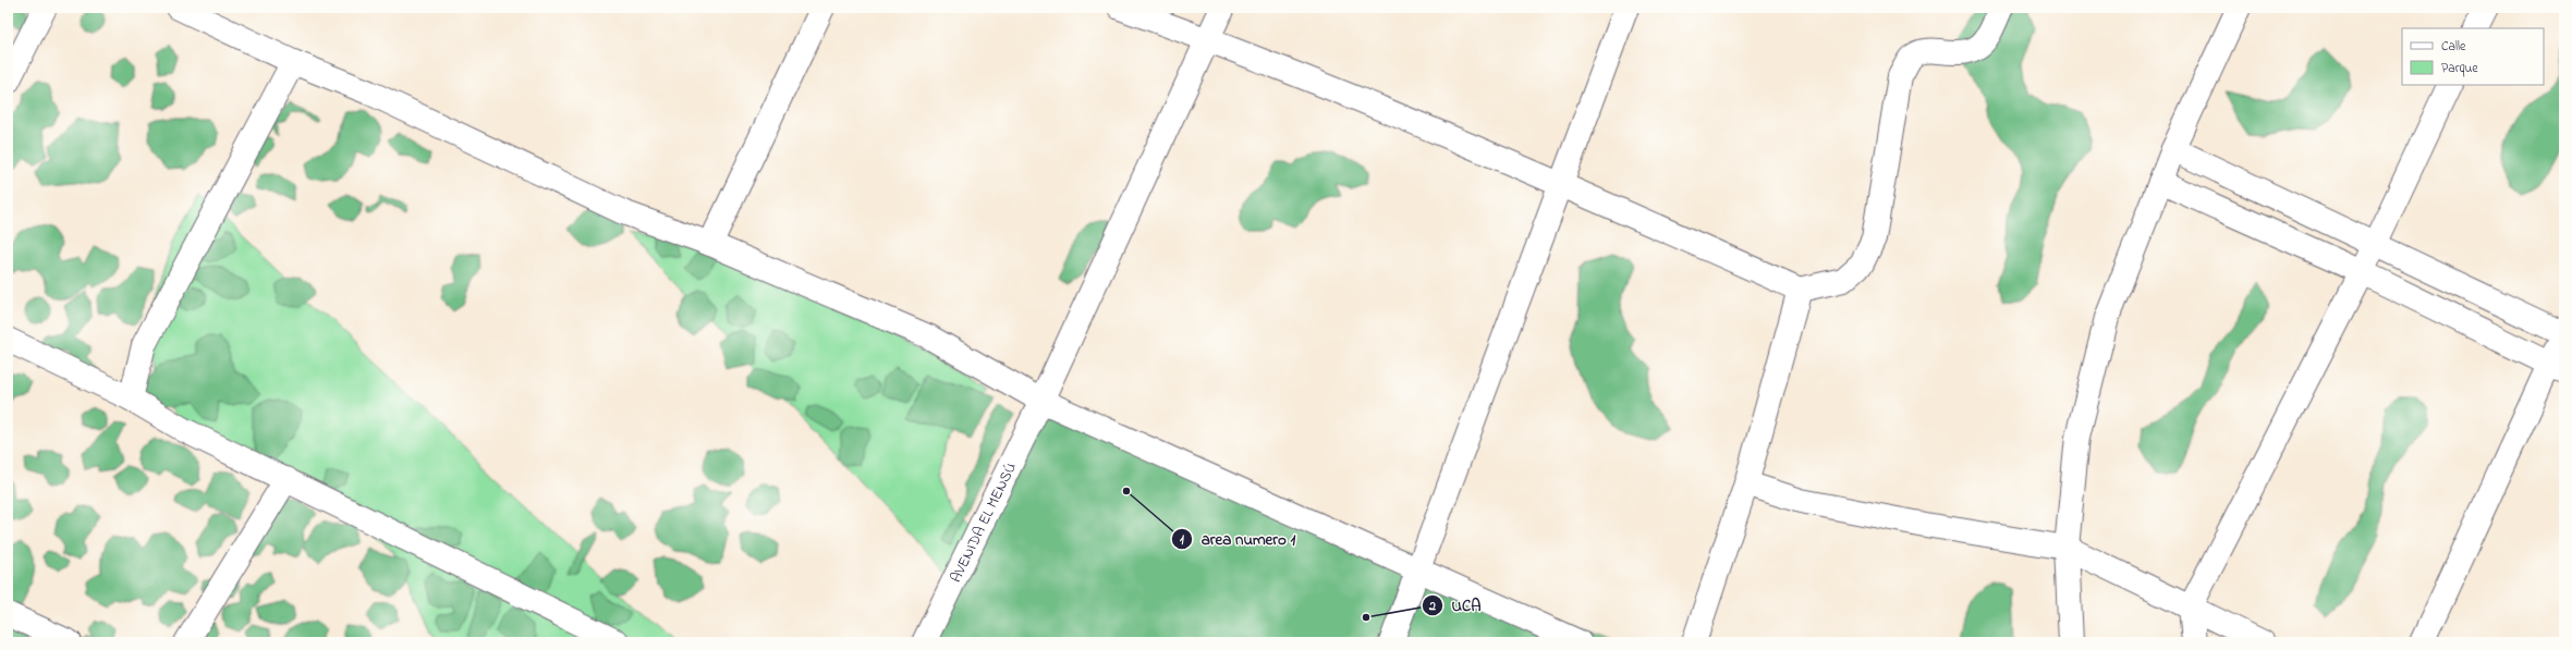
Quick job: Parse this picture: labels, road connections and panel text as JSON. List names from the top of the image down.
{
  "streets": {
    "street": ["AVENIDA EL MENSÚ"]
  },
  "places": ["area numero 1", "UCA"],
  "legend": ["Calle", "Parque"]
}
